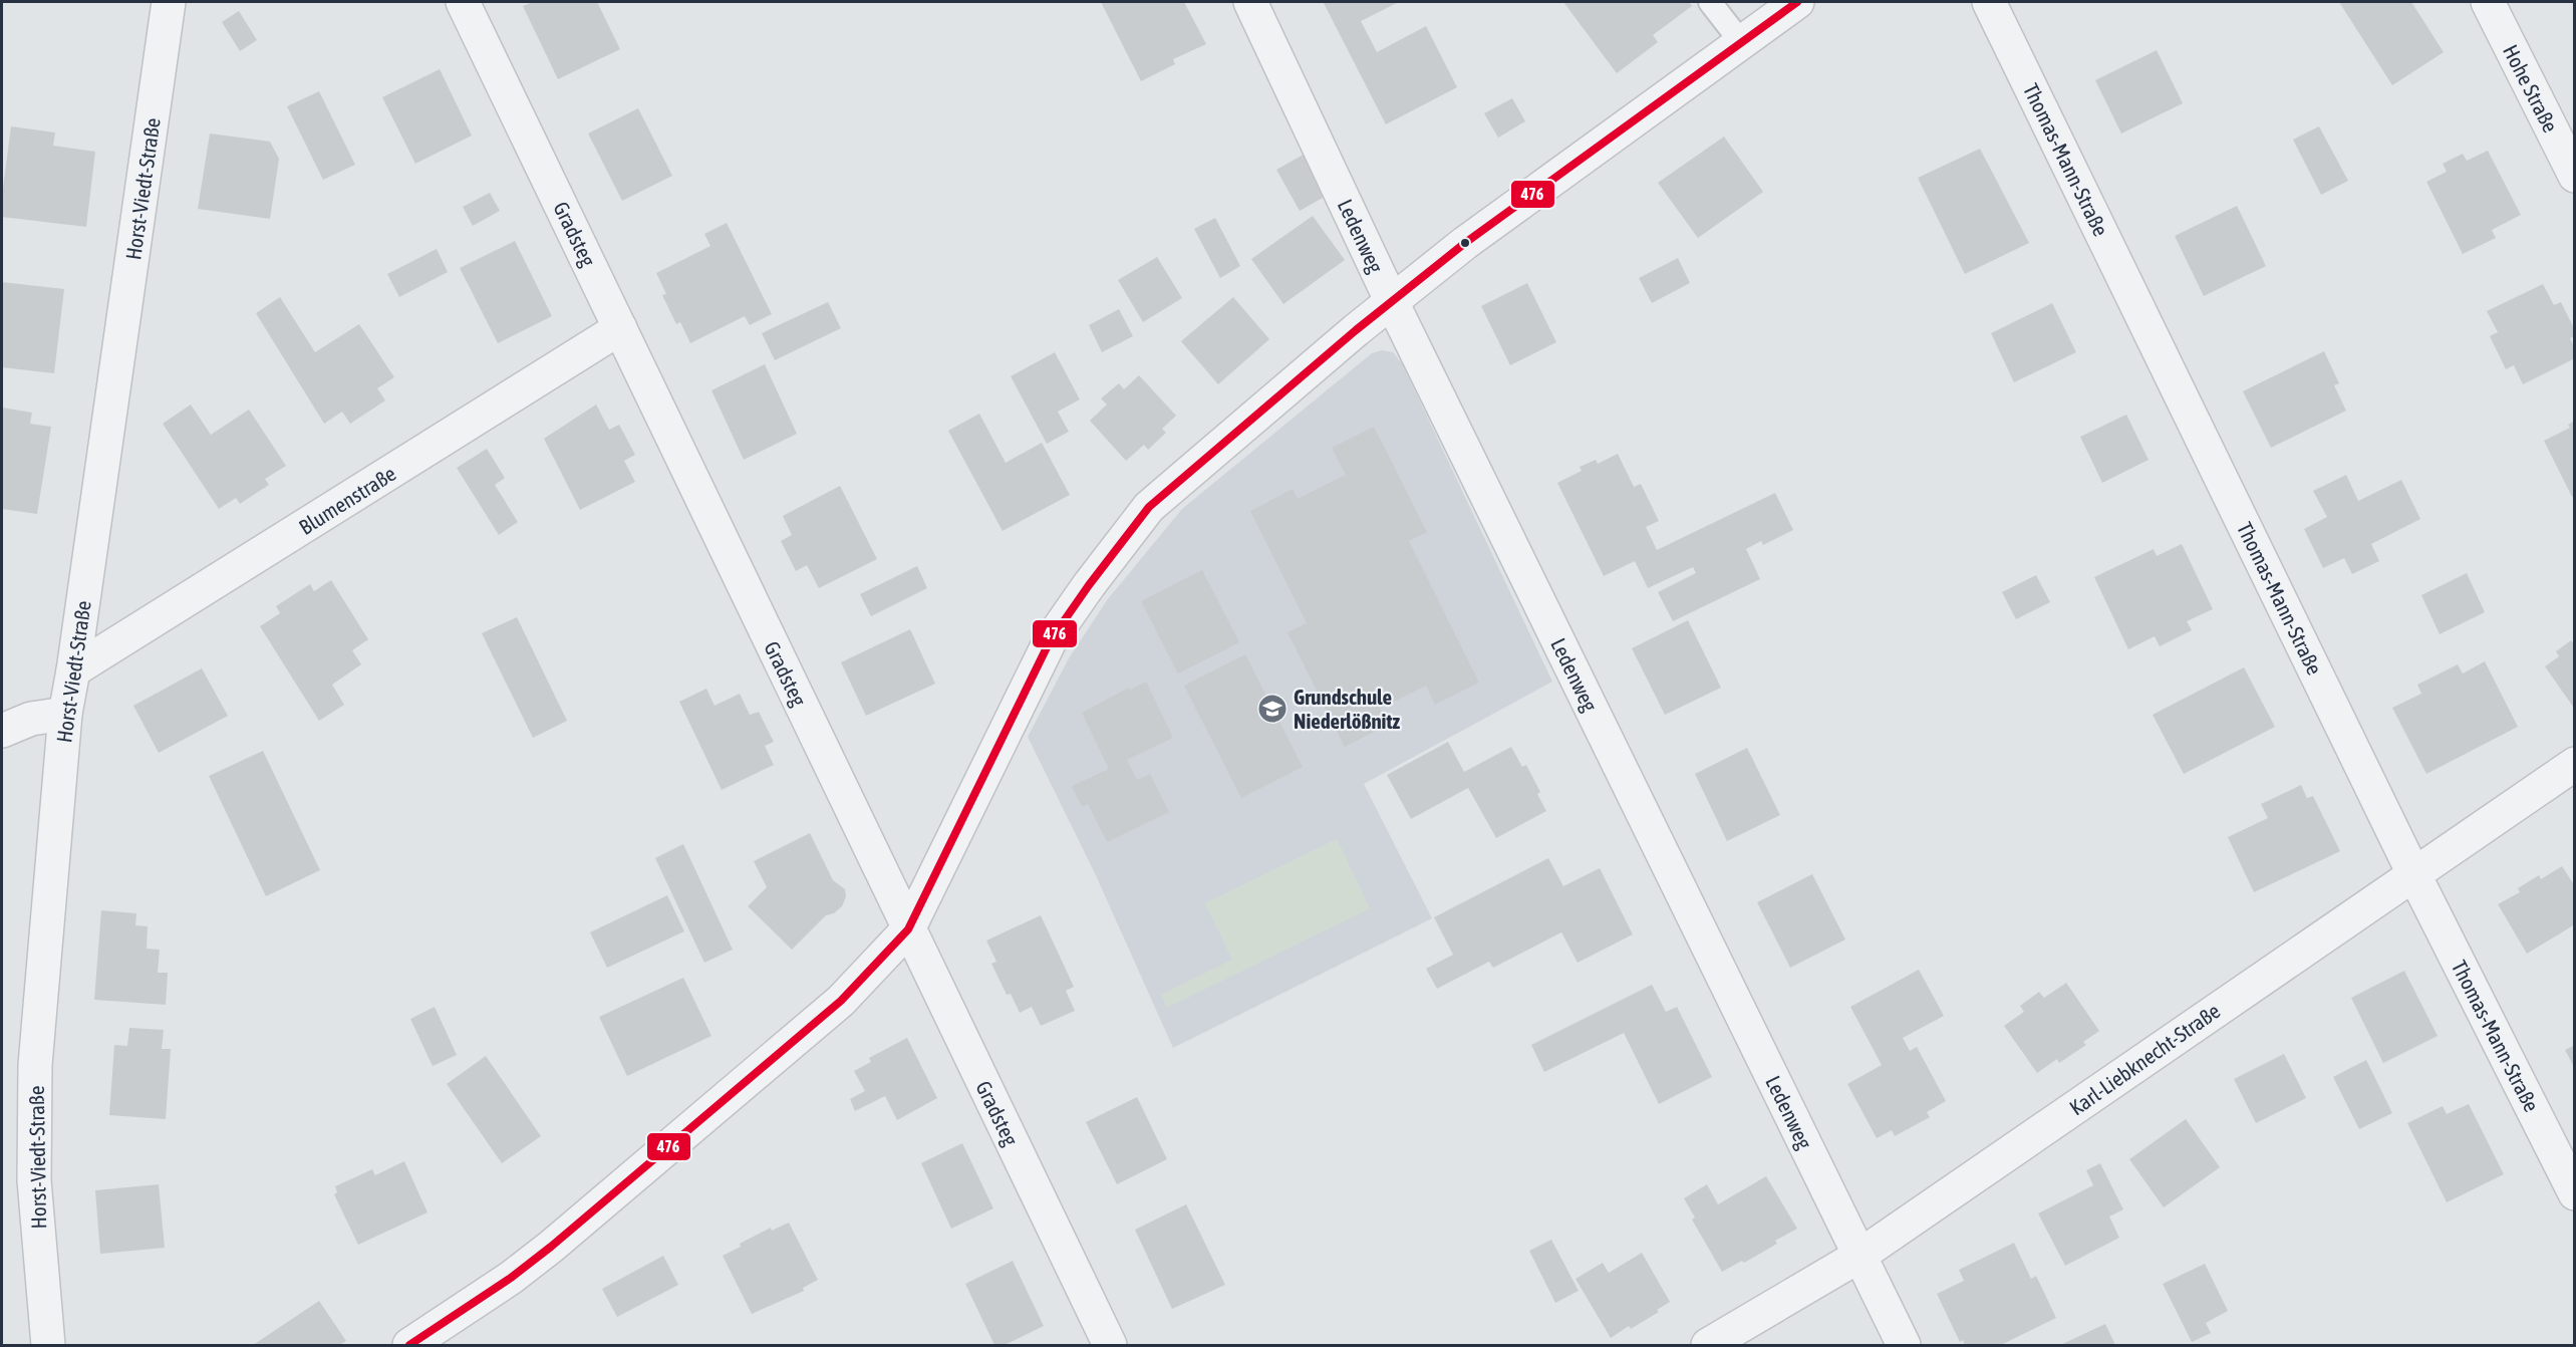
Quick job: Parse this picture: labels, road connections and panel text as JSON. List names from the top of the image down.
{
  "streets": {
    "street": [
      "Hohe Straße",
      "Thomas-Mann-Straße",
      "Horst-Viedt-Straße",
      "Gradsteg",
      "Ledenweg",
      "Blumenstraße",
      "Karl-Liebknecht-Straße"
    ]
  },
  "crossings": [
    ["Thomas-Mann-Straße", "Karl-Liebknecht-Straße"],
    ["Horst-Viedt-Straße", "Blumenstraße"],
    ["Gradsteg", "Blumenstraße"],
    ["Ledenweg", "Karl-Liebknecht-Straße"]
  ],
  "places": {
    "school or university": ["Grundschule Niederlößnitz"]
  },
  "lines": ["transit line 476"]
}
